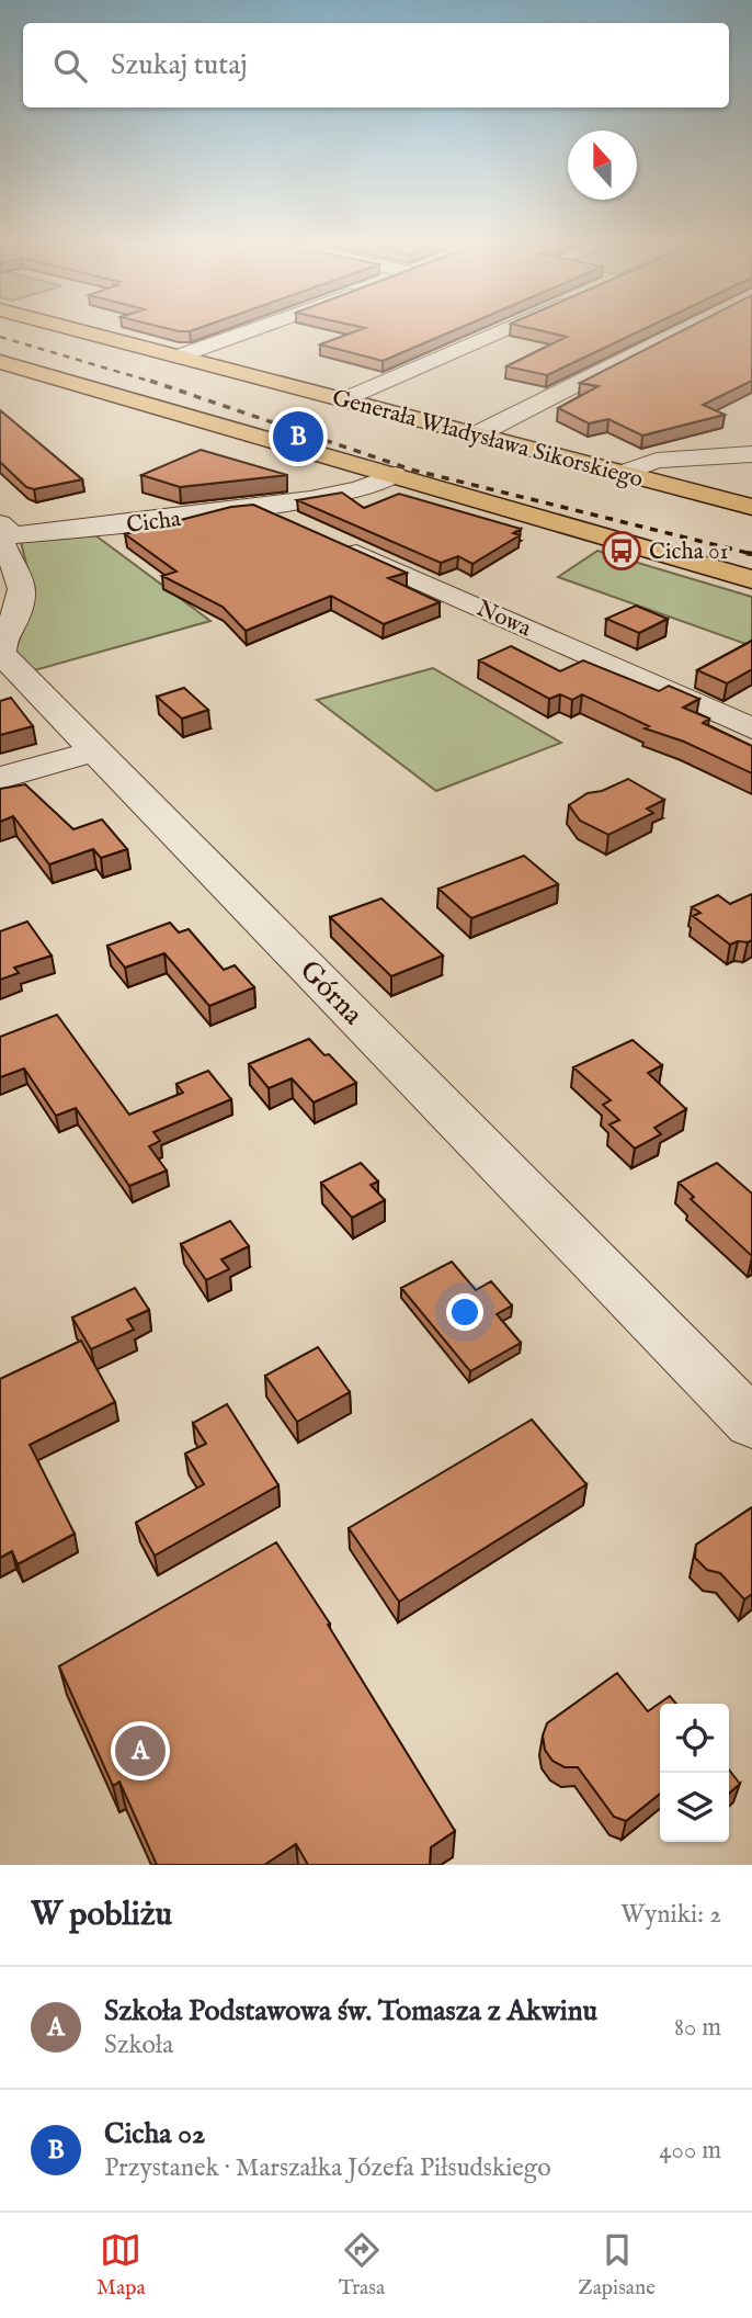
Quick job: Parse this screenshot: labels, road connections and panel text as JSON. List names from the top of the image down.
{
  "streets": {
    "main road": ["Generała Władysława Sikorskiego"],
    "street": ["Cicha", "Nowa", "Górna"]
  },
  "crossings": [
    ["Cicha", "Nowa"],
    ["Cicha", "Górna"]
  ],
  "places": {
    "bus stop": ["Cicha 01"]
  },
  "north": "top",
  "page": {
    "search": "Szukaj tutaj",
    "pins": ["B", "A"],
    "heading": ["W pobliżu", "Wyniki: 2"],
    "list": [
      {
        "mark": "A",
        "name": "Szkoła Podstawowa św. Tomasza z Akwinu",
        "note": "Szkoła",
        "value": "80 m"
      },
      {
        "mark": "B",
        "name": "Cicha 02",
        "note": "Przystanek · Marszałka Józefa Piłsudskiego",
        "value": "400 m"
      }
    ],
    "nav": ["Mapa", "Trasa", "Zapisane"]
  }
}
